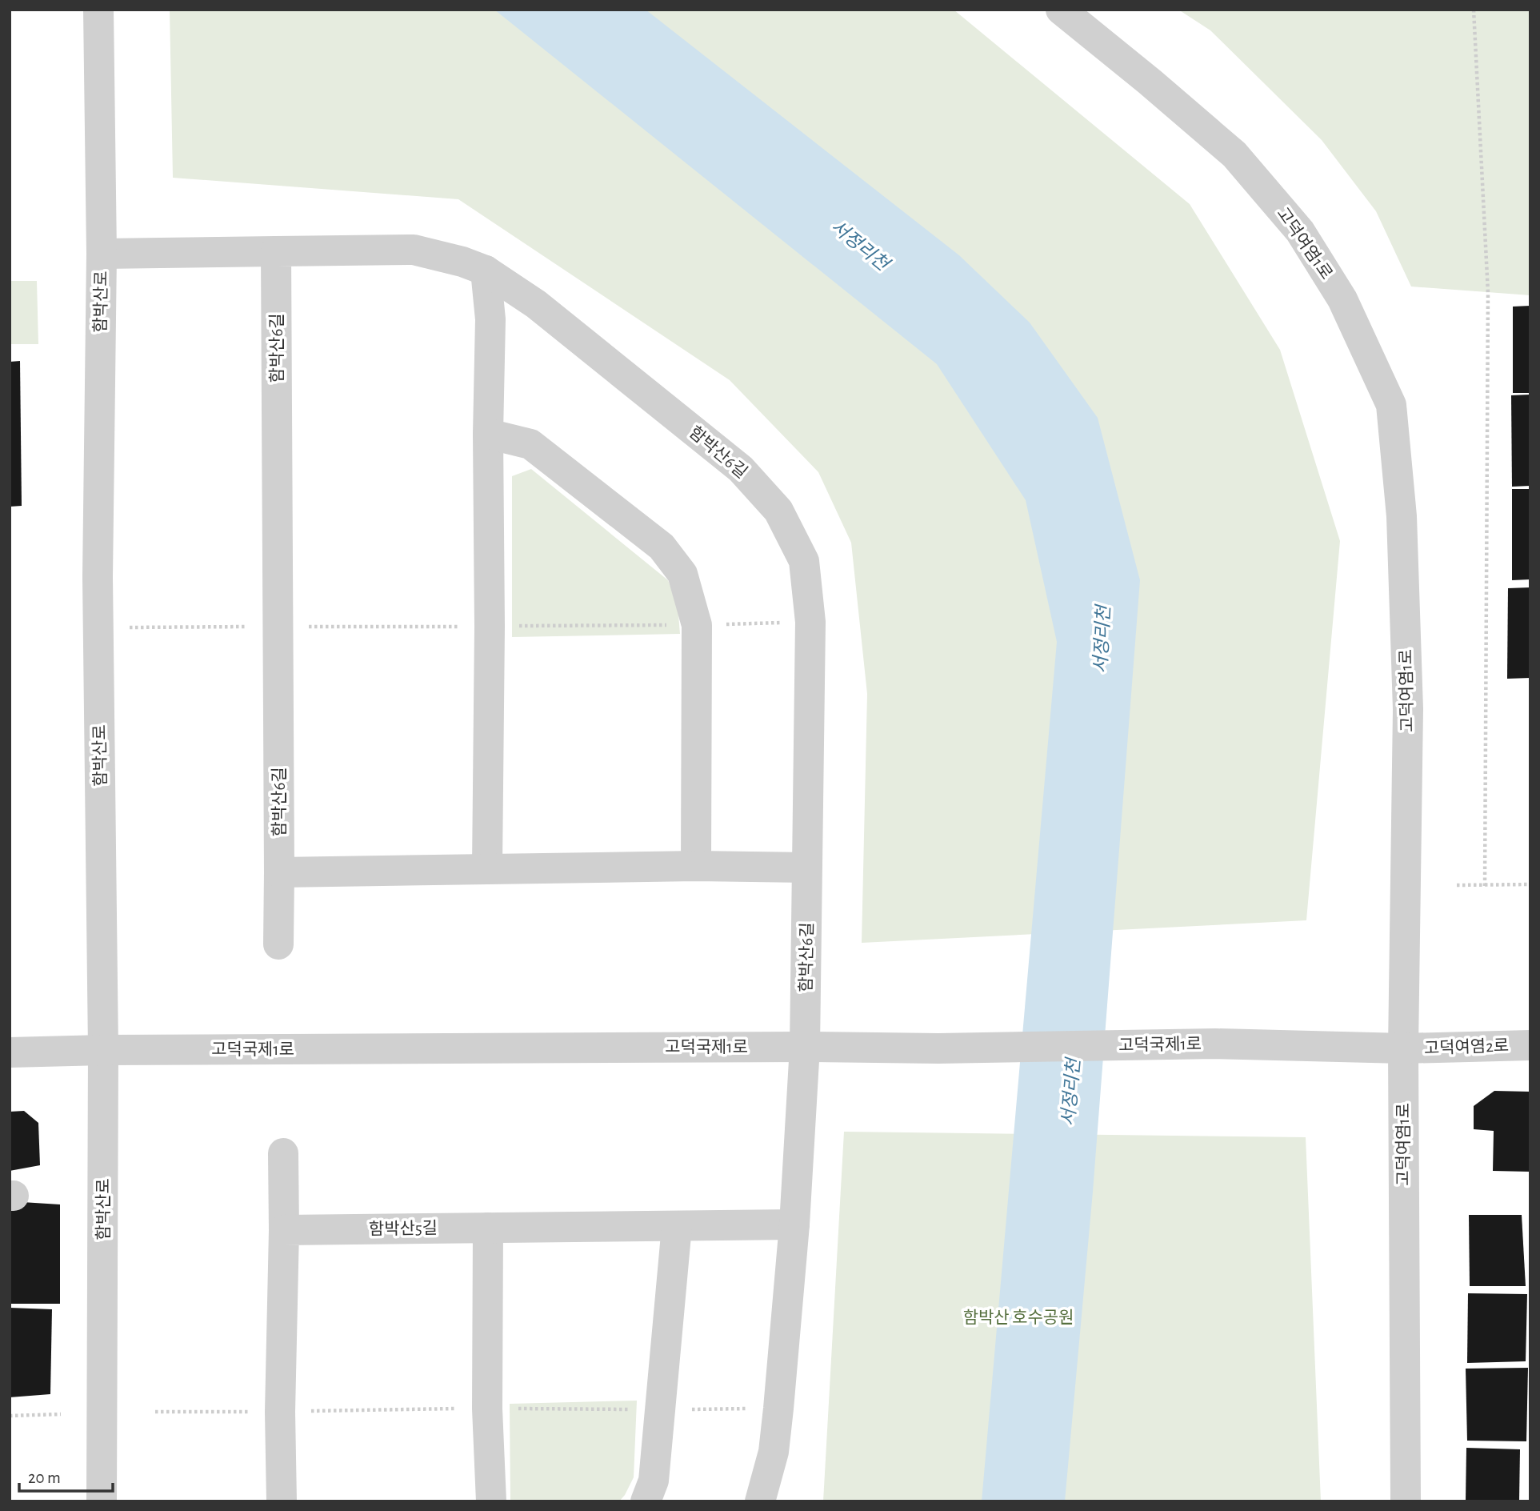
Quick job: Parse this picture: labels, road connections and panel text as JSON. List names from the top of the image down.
{
  "streets": {
    "street": [
      "고덕여염1로",
      "함박산로",
      "함박산6길",
      "고덕국제1로",
      "고덕여염2로",
      "함박산5길"
    ]
  },
  "crossings": [
    ["고덕여염1로", "고덕국제1로"],
    ["고덕여염1로", "고덕여염2로"],
    ["함박산로", "고덕국제1로"],
    ["함박산6길", "고덕국제1로"],
    ["고덕국제1로", "고덕여염2로"]
  ],
  "water": ["서정리천"],
  "parks": ["함박산 호수공원"],
  "scale_bar": "20 m"
}
